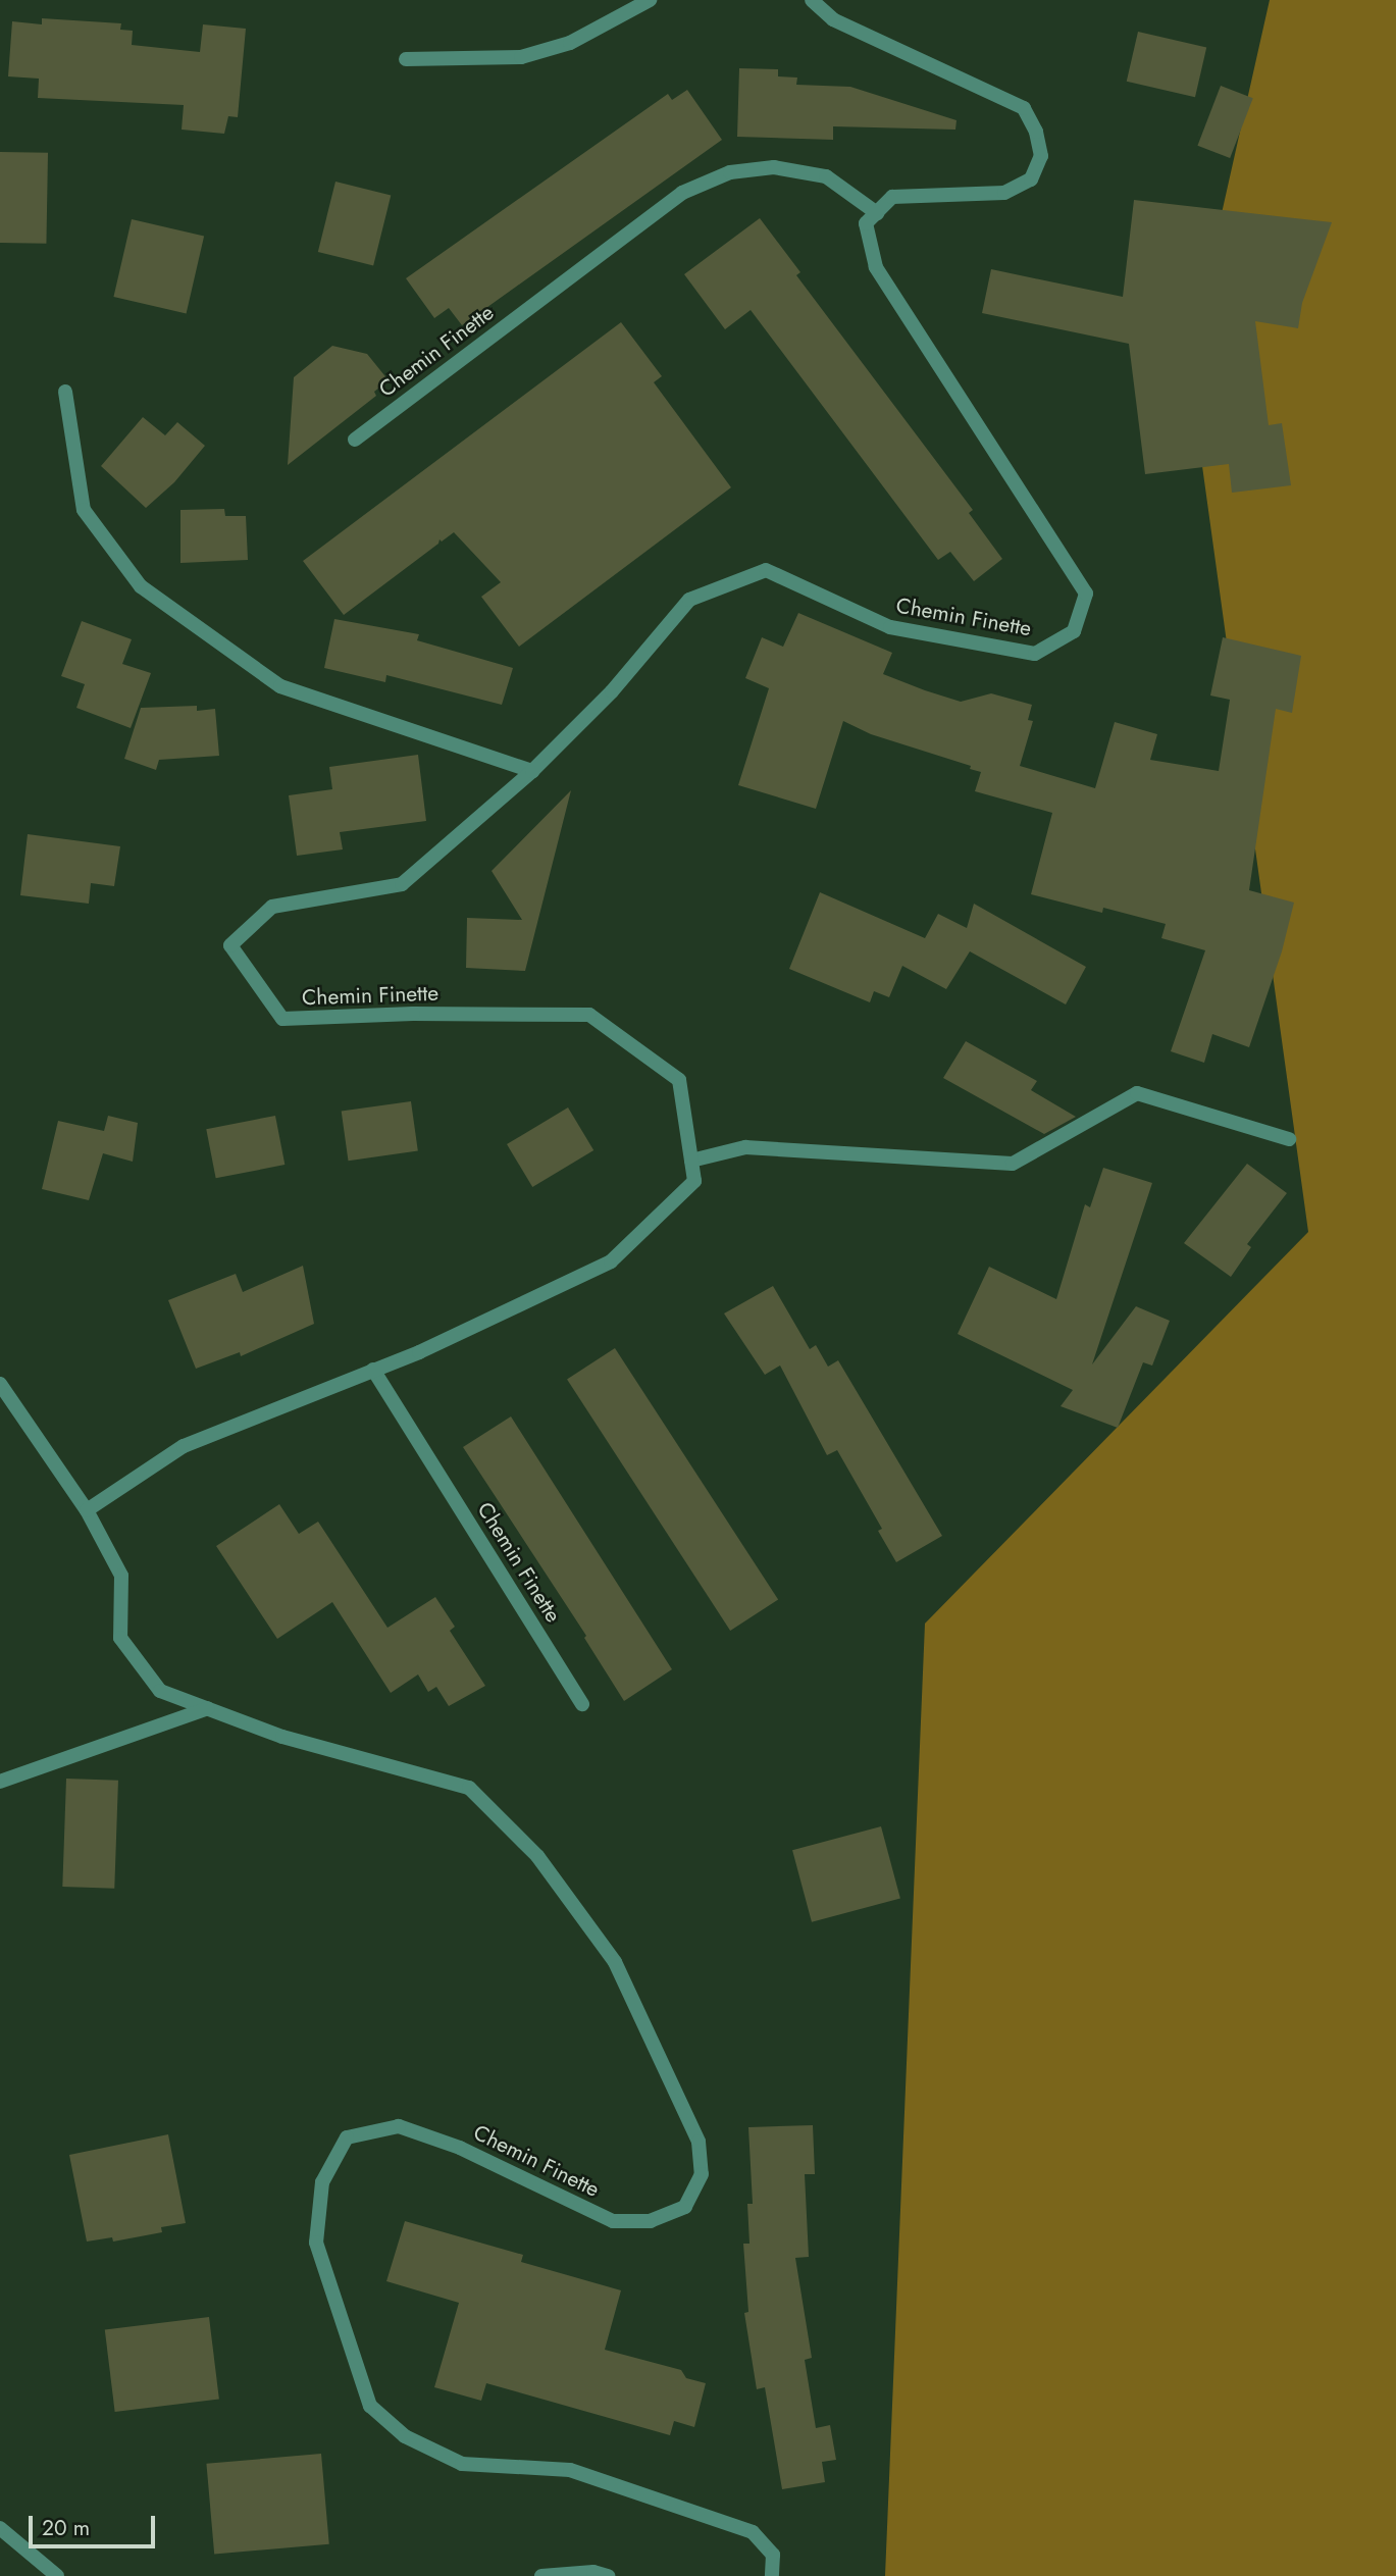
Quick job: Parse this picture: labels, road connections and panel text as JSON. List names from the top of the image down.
{
  "streets": {
    "street": ["Chemin Finette"]
  },
  "scale_bar": "20 m"
}
